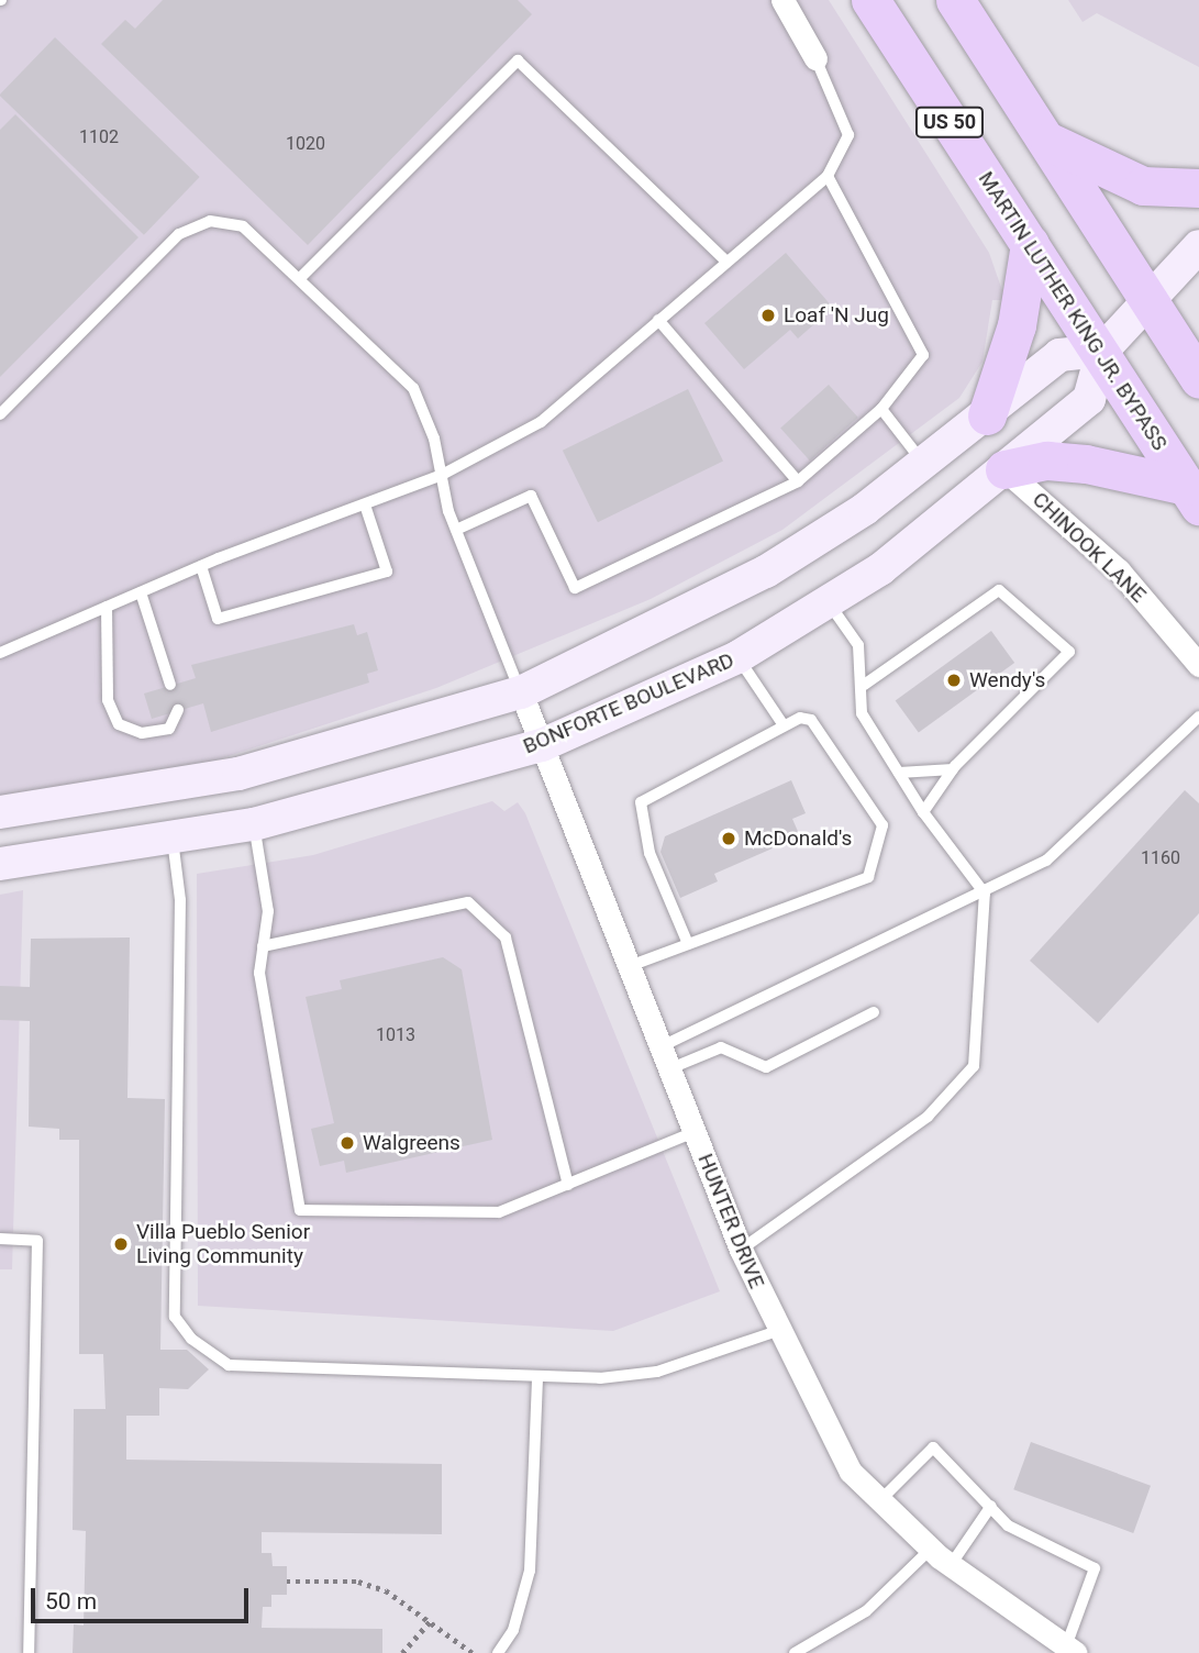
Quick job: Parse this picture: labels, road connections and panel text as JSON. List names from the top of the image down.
{
  "streets": {
    "highway": ["US 50", "MARTIN LUTHER KING JR. BYPASS"],
    "main road": ["BONFORTE BOULEVARD"],
    "street": ["CHINOOK LANE", "HUNTER DRIVE"]
  },
  "crossings": [
    ["MARTIN LUTHER KING JR. BYPASS", "BONFORTE BOULEVARD"],
    ["CHINOOK LANE", "BONFORTE BOULEVARD"],
    ["BONFORTE BOULEVARD", "HUNTER DRIVE"]
  ],
  "places": [
    "Loaf 'N Jug",
    "Wendy's",
    "McDonald's",
    "Walgreens",
    "Villa Pueblo Senior Living Community"
  ],
  "house_numbers": [
    "1102",
    "1020",
    "1160",
    "1013"
  ],
  "scale_bar": "50 m"
}
